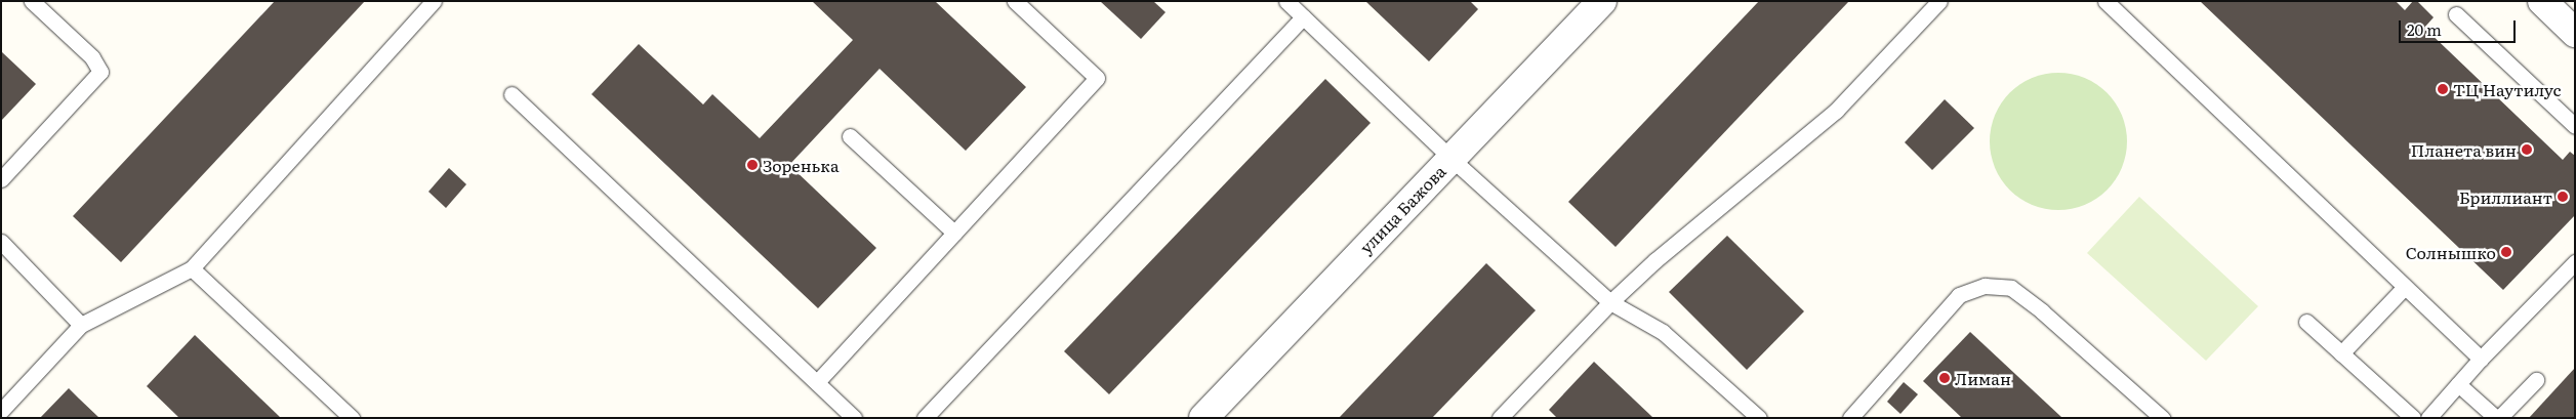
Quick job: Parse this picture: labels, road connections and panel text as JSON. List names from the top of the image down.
{
  "streets": {
    "street": ["улица Бажова"]
  },
  "places": [
    "ТЦ Наутилус",
    "Планета вин",
    "Зоренька",
    "Бриллиант",
    "Солнышко",
    "Лиман"
  ],
  "scale_bar": "20 m"
}
